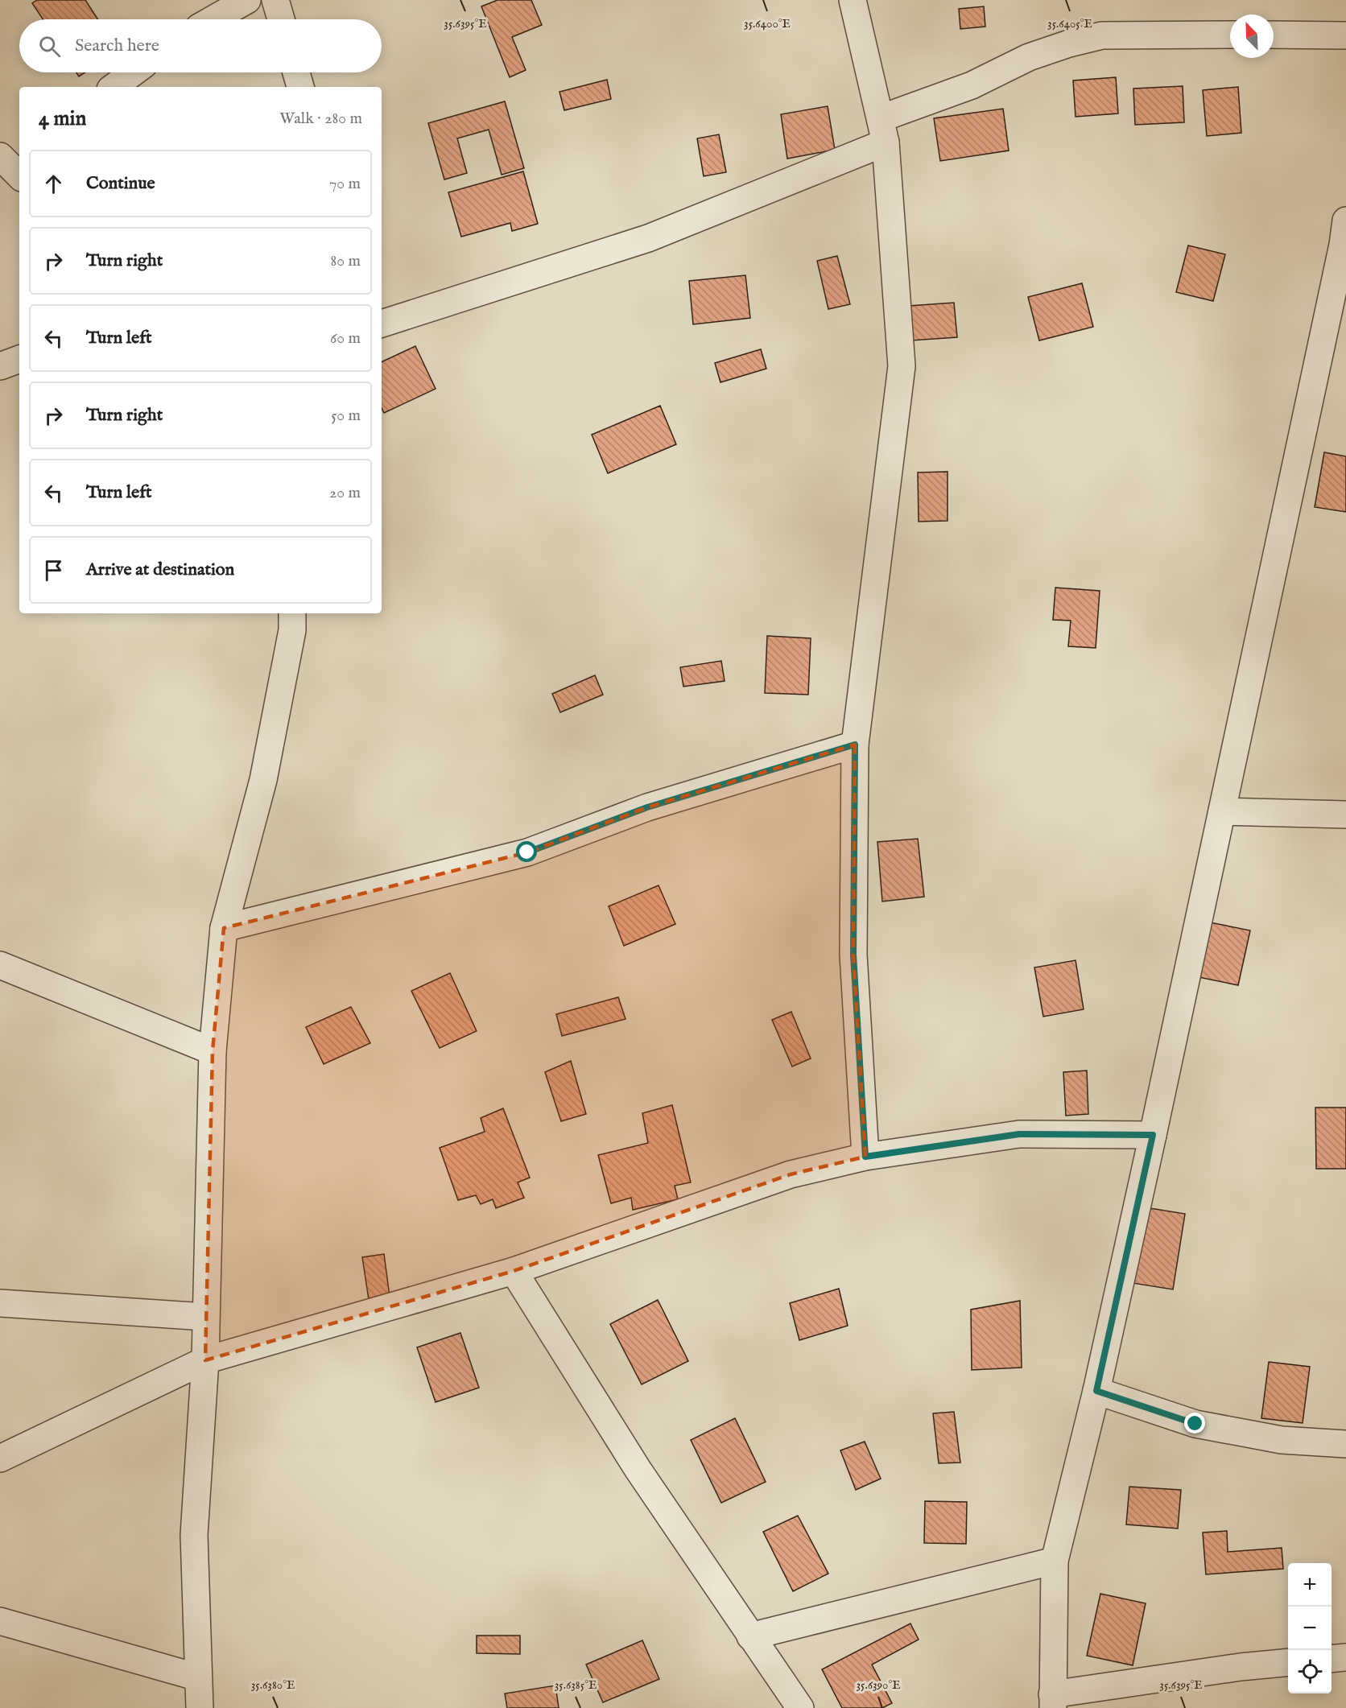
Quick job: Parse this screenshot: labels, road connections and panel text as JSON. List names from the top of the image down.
{
  "north": "top left",
  "page": {
    "search": "Search here",
    "heading": ["4 min", "Walk · 280 m"],
    "list": [
      ["Continue", "70 m"],
      ["Turn right", "80 m"],
      ["Turn left", "60 m"],
      ["Turn right", "50 m"],
      ["Turn left", "20 m"],
      "Arrive at destination"
    ],
    "map_buttons": ["+", "−"]
  },
  "coordinates": [
    "35.6395°E",
    "35.6400°E",
    "35.6405°E",
    "35.6380°E",
    "35.6385°E",
    "35.6390°E"
  ]
}
